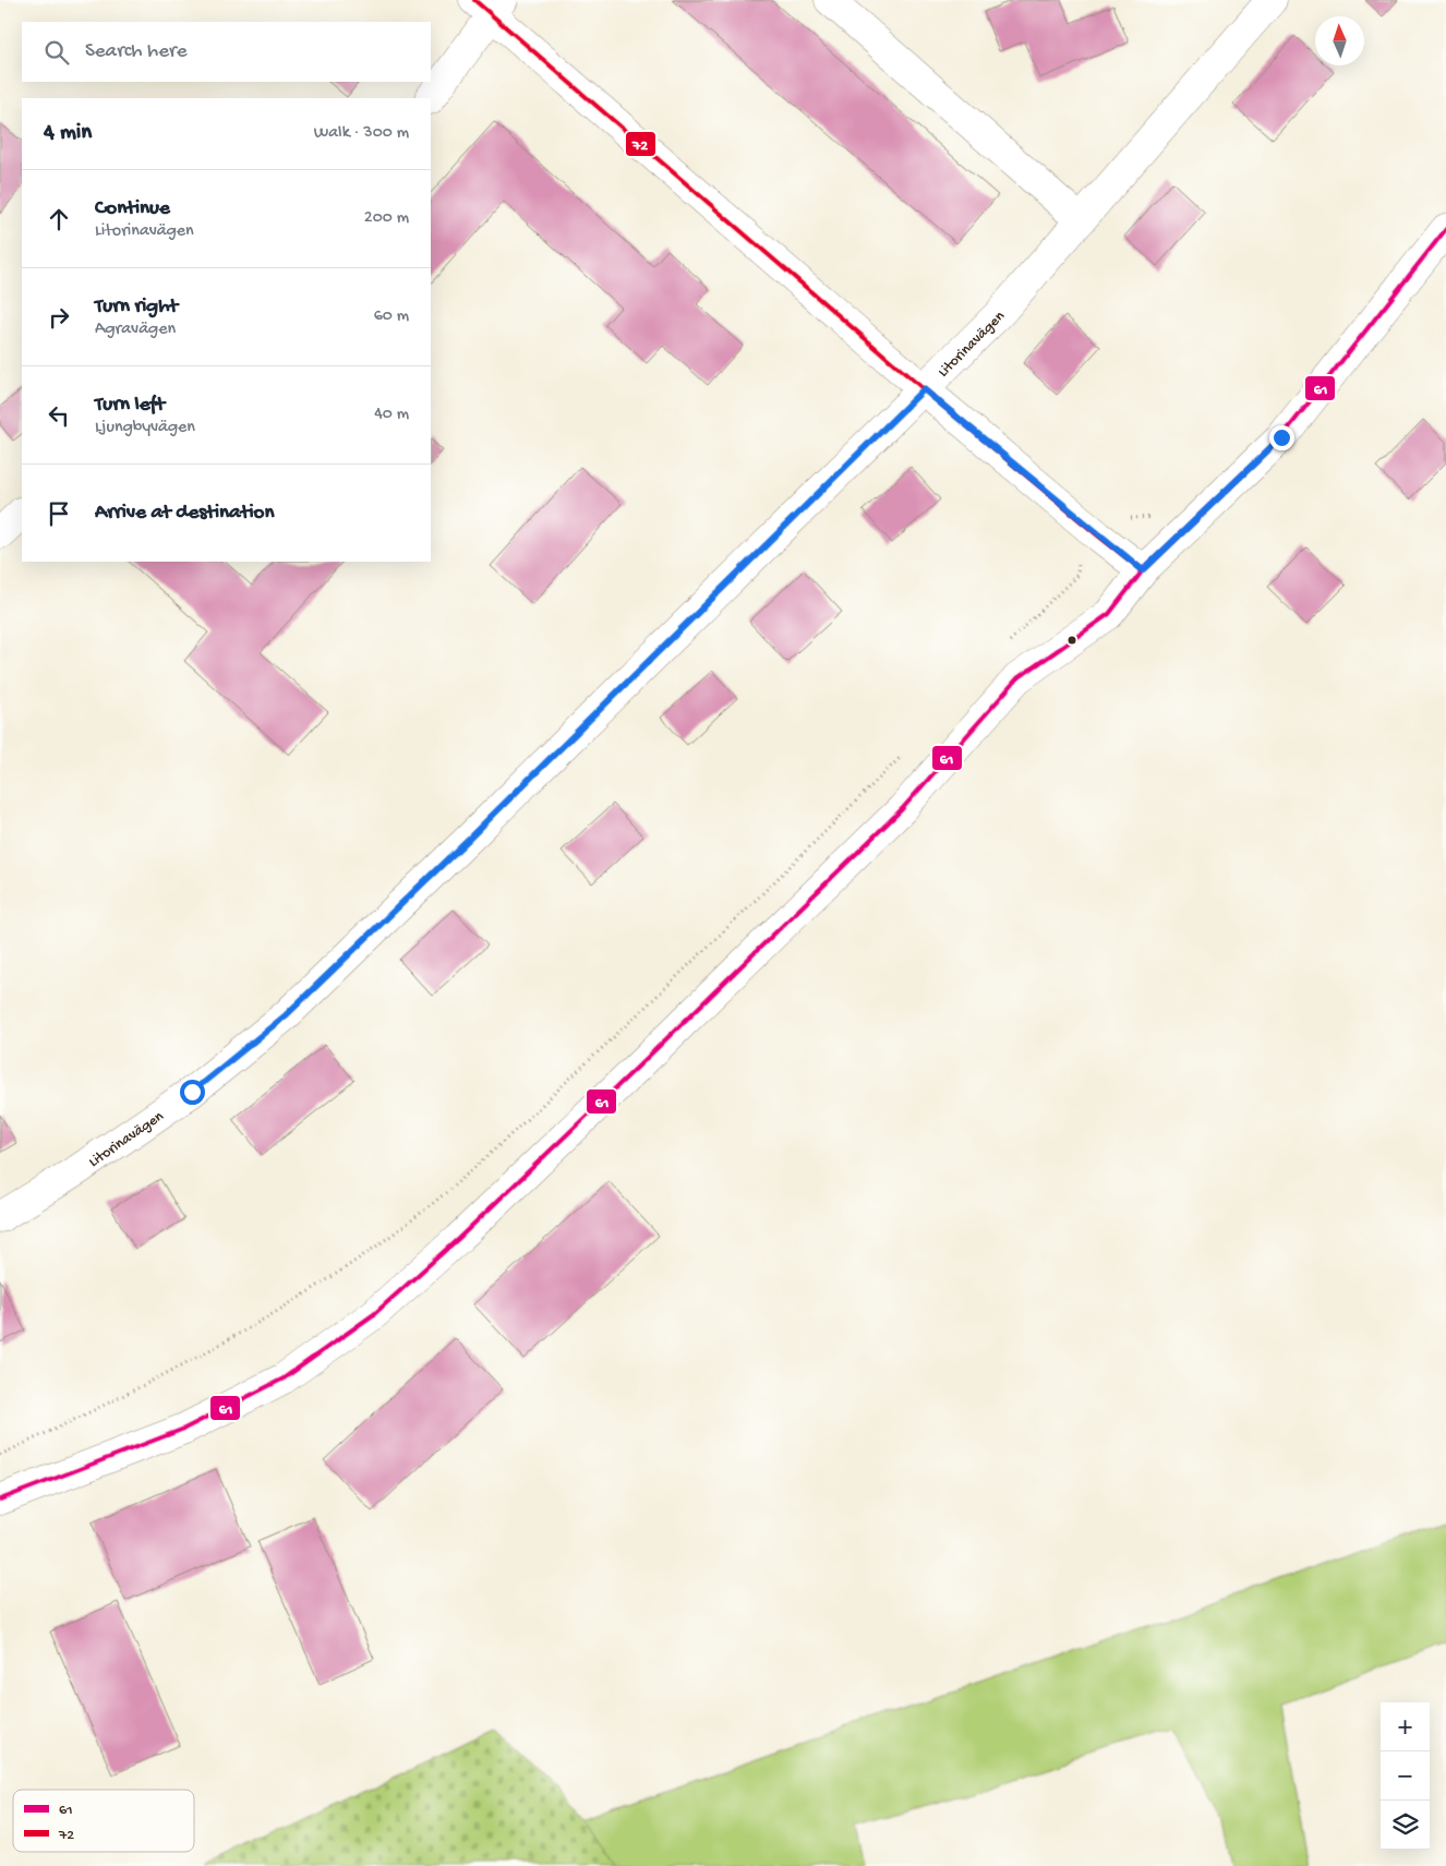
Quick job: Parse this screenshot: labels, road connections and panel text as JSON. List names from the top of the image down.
{
  "streets": {
    "street": ["Litorinavägen"]
  },
  "lines": ["transit line 72", "transit line 61"],
  "legend": ["61", "72"],
  "north": "top",
  "page": {
    "search": "Search here",
    "heading": ["4 min", "Walk · 300 m"],
    "list": [
      ["Continue", "Litorinavägen", "200 m"],
      ["Turn right", "Agravägen", "60 m"],
      ["Turn left", "Ljungbyvägen", "40 m"],
      "Arrive at destination"
    ],
    "map_buttons": ["+", "−"]
  }
}
